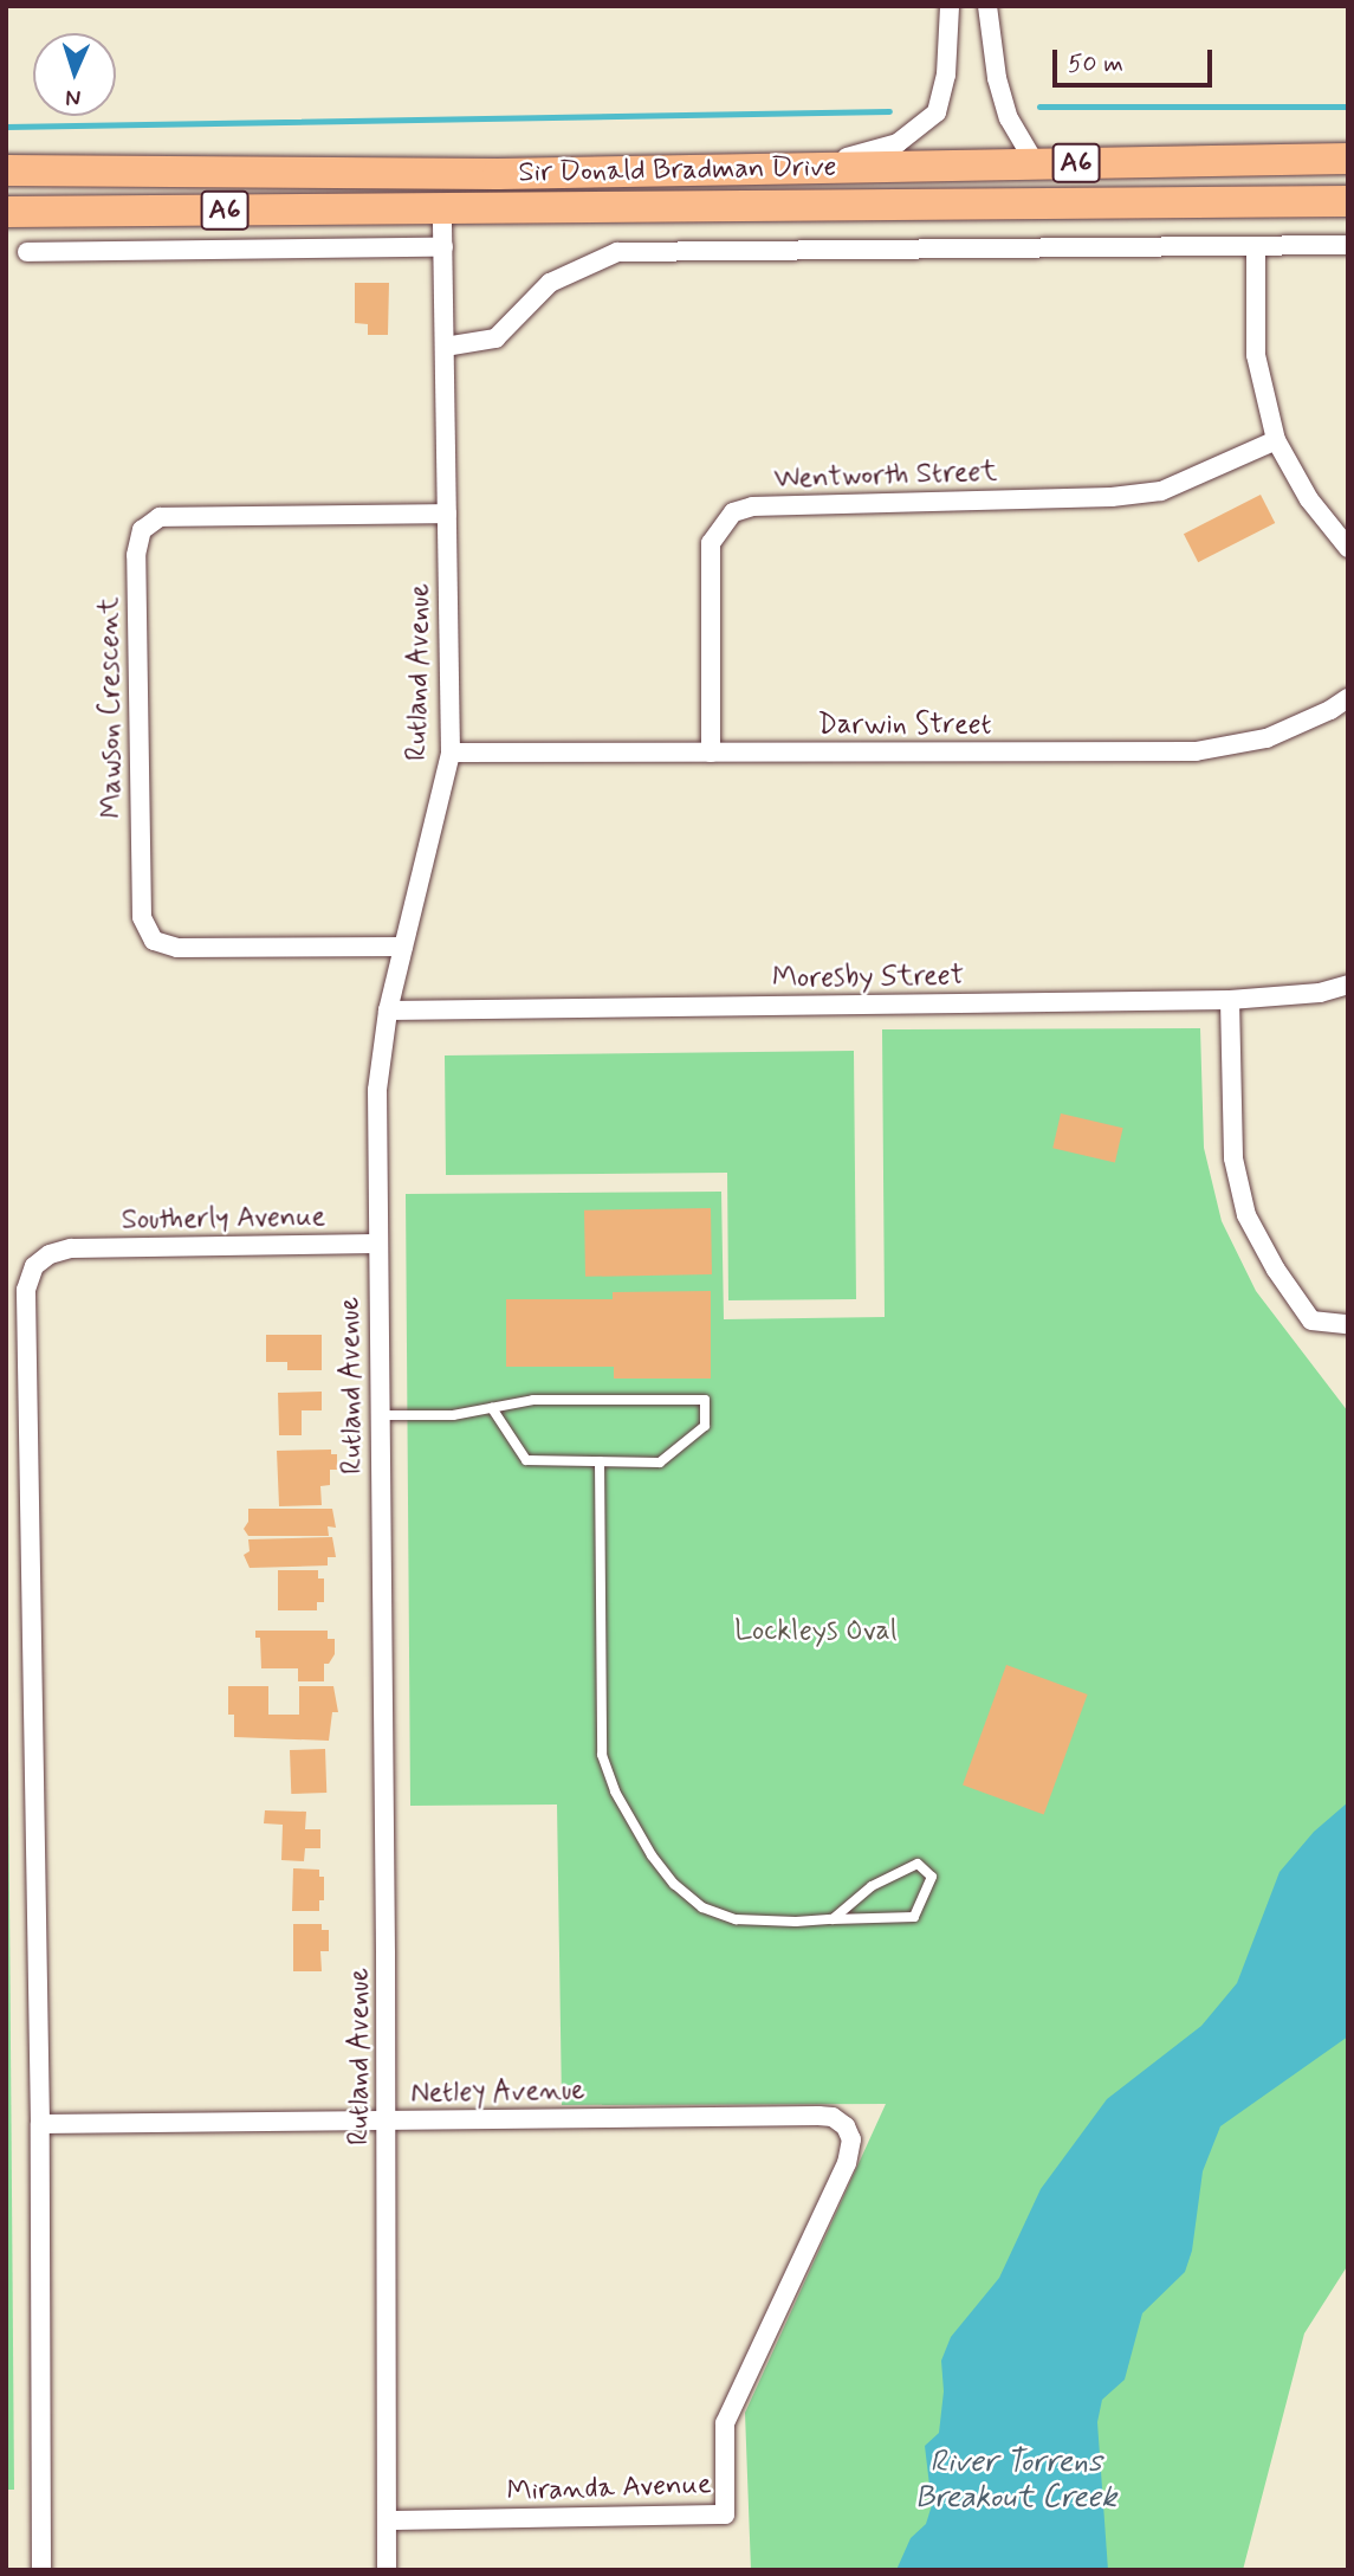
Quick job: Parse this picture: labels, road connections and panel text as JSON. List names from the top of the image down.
{
  "streets": {
    "main road": ["A6", "Sir Donald Bradman Drive"],
    "street": [
      "Wentworth Street",
      "Rutland Avenue",
      "Mawson Crescent",
      "Darwin Street",
      "Moresby Street",
      "Southerly Avenue",
      "Netley Avenue",
      "Miranda Avenue"
    ]
  },
  "crossings": [
    ["Sir Donald Bradman Drive", "Rutland Avenue"],
    ["Wentworth Street", "Darwin Street"],
    ["Rutland Avenue", "Mawson Crescent"],
    ["Rutland Avenue", "Darwin Street"],
    ["Rutland Avenue", "Moresby Street"],
    ["Rutland Avenue", "Southerly Avenue"],
    ["Rutland Avenue", "Netley Avenue"],
    ["Rutland Avenue", "Miranda Avenue"],
    ["Southerly Avenue", "Netley Avenue"],
    ["Netley Avenue", "Miranda Avenue"]
  ],
  "water": ["River Torrens Breakout Creek"],
  "parks": ["Lockleys Oval"],
  "scale_bar": "50 m",
  "north": "bottom"
}
